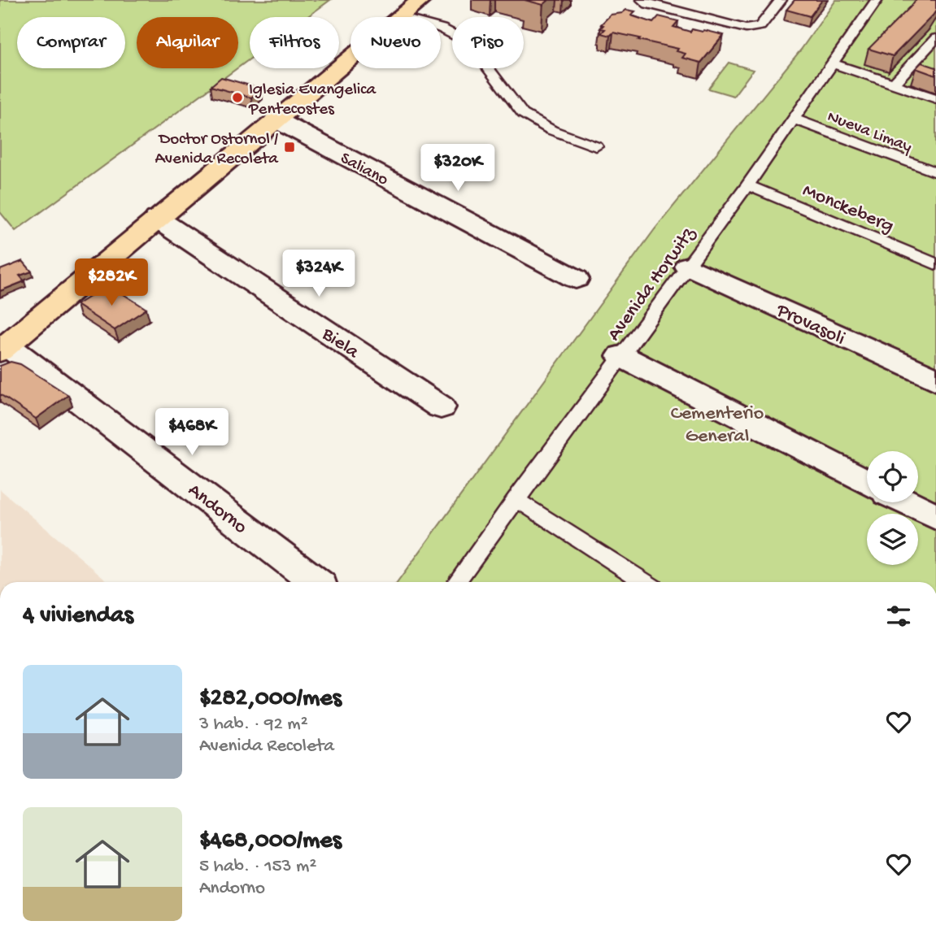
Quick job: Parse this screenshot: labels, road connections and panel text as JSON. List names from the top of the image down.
{
  "streets": {
    "street": [
      "Saliano",
      "Provasoli",
      "Biela",
      "Andorno"
    ],
    "lane": ["Nueva Limay", "Monckeberg", "Avenida Horwitz"]
  },
  "crossings": [
    ["Nueva Limay", "Avenida Horwitz"],
    ["Monckeberg", "Avenida Horwitz"],
    ["Avenida Horwitz", "Provasoli"]
  ],
  "parks": ["Cementerio General"],
  "places": {
    "other": ["Iglesia Evangelica Pentecostes"],
    "transit": ["Doctor Ostornol / Avenida Recoleta"]
  },
  "page": {
    "chip": [
      "Comprar",
      "Alquilar",
      "Filtros",
      "Nuevo",
      "Piso"
    ],
    "price": [
      "$320K",
      "$324K",
      "$282K",
      "$468K"
    ],
    "heading": "4 viviendas",
    "list": [
      {
        "name": "$282,000/mes",
        "note": "3 hab. · 92 m² · Avenida Recoleta"
      },
      {
        "name": "$468,000/mes",
        "note": "5 hab. · 153 m² · Andorno"
      }
    ]
  }
}
